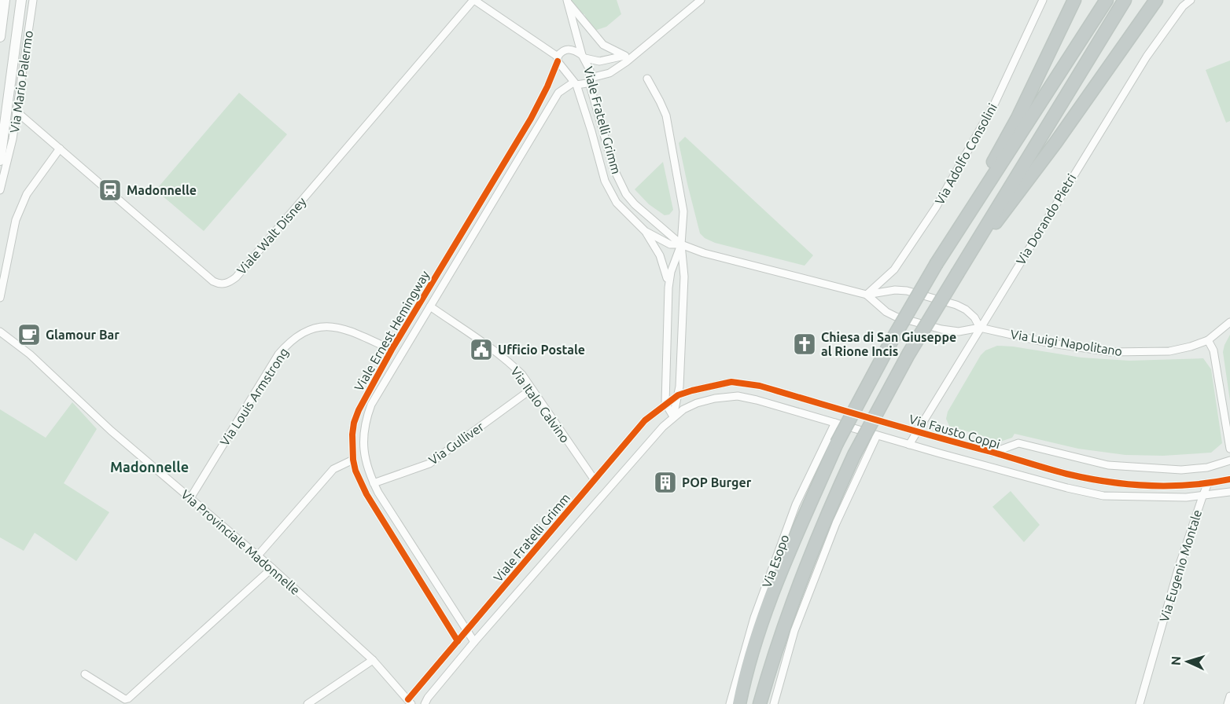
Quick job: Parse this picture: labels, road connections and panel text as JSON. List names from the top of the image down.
{
  "streets": {
    "street": [
      "Via Mario Palermo",
      "Viale Fratelli Grimm",
      "Via Adolfo Consolini",
      "Via Dorando Pietri",
      "Viale Walt Disney",
      "Viale Ernest Hemingway",
      "Via Luigi Napolitano",
      "Via Louis Armstrong",
      "Via Italo Calvino",
      "Via Fausto Coppi",
      "Via Gulliver",
      "Via Provinciale Madonnelle",
      "Via Esopo",
      "Via Eugenio Montale"
    ]
  },
  "crossings": [
    ["Via Mario Palermo", "Viale Walt Disney"],
    ["Viale Fratelli Grimm", "Viale Walt Disney"],
    ["Viale Fratelli Grimm", "Viale Ernest Hemingway"],
    ["Viale Fratelli Grimm", "Via Luigi Napolitano"],
    ["Viale Fratelli Grimm", "Via Italo Calvino"],
    ["Viale Fratelli Grimm", "Via Fausto Coppi"],
    ["Viale Fratelli Grimm", "Via Provinciale Madonnelle"],
    ["Via Adolfo Consolini", "Via Luigi Napolitano"],
    ["Via Dorando Pietri", "Via Luigi Napolitano"],
    ["Via Dorando Pietri", "Via Fausto Coppi"],
    ["Viale Ernest Hemingway", "Via Louis Armstrong"],
    ["Viale Ernest Hemingway", "Via Italo Calvino"],
    ["Viale Ernest Hemingway", "Via Gulliver"],
    ["Via Louis Armstrong", "Via Provinciale Madonnelle"],
    ["Via Italo Calvino", "Via Gulliver"],
    ["Via Fausto Coppi", "Via Esopo"],
    ["Via Fausto Coppi", "Via Eugenio Montale"]
  ],
  "districts": ["Madonnelle"],
  "places": {
    "station": ["Madonnelle"],
    "cafe": ["Glamour Bar"],
    "church": ["Chiesa di San Giuseppe al Rione Incis"],
    "public building": ["Ufficio Postale"],
    "building": ["POP Burger"]
  },
  "north": "left"
}
